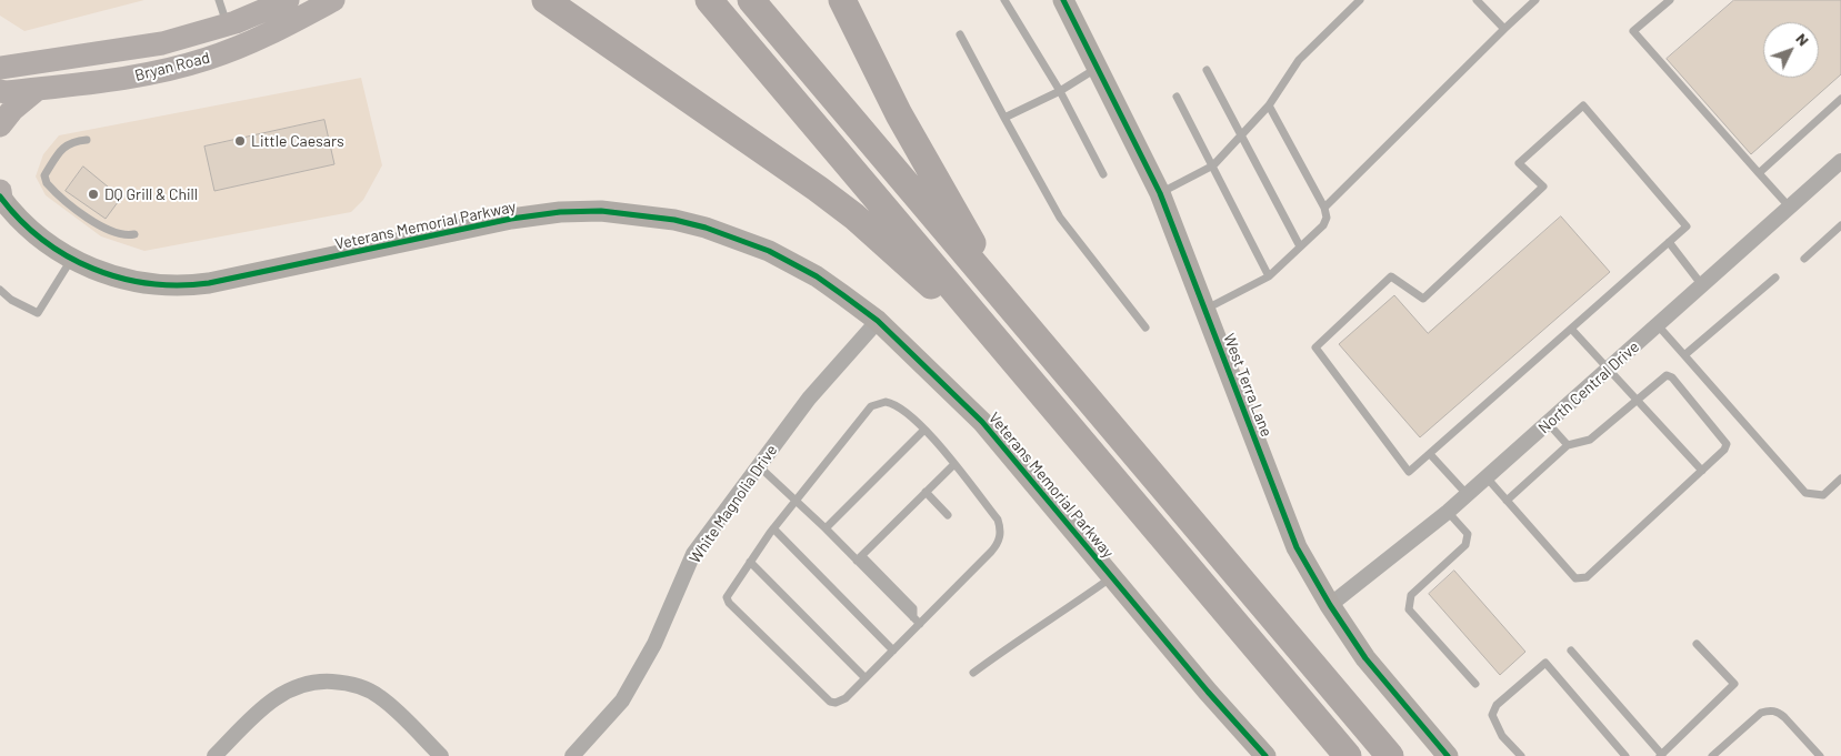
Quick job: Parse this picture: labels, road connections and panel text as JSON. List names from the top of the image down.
{
  "streets": {
    "main road": ["Bryan Road"],
    "street": [
      "Veterans Memorial Parkway",
      "West Terra Lane",
      "North Central Drive",
      "White Magnolia Drive"
    ]
  },
  "crossings": [
    ["Veterans Memorial Parkway", "White Magnolia Drive"],
    ["West Terra Lane", "North Central Drive"]
  ],
  "places": ["Little Caesars", "DQ Grill & Chill"],
  "north": "top right"
}
